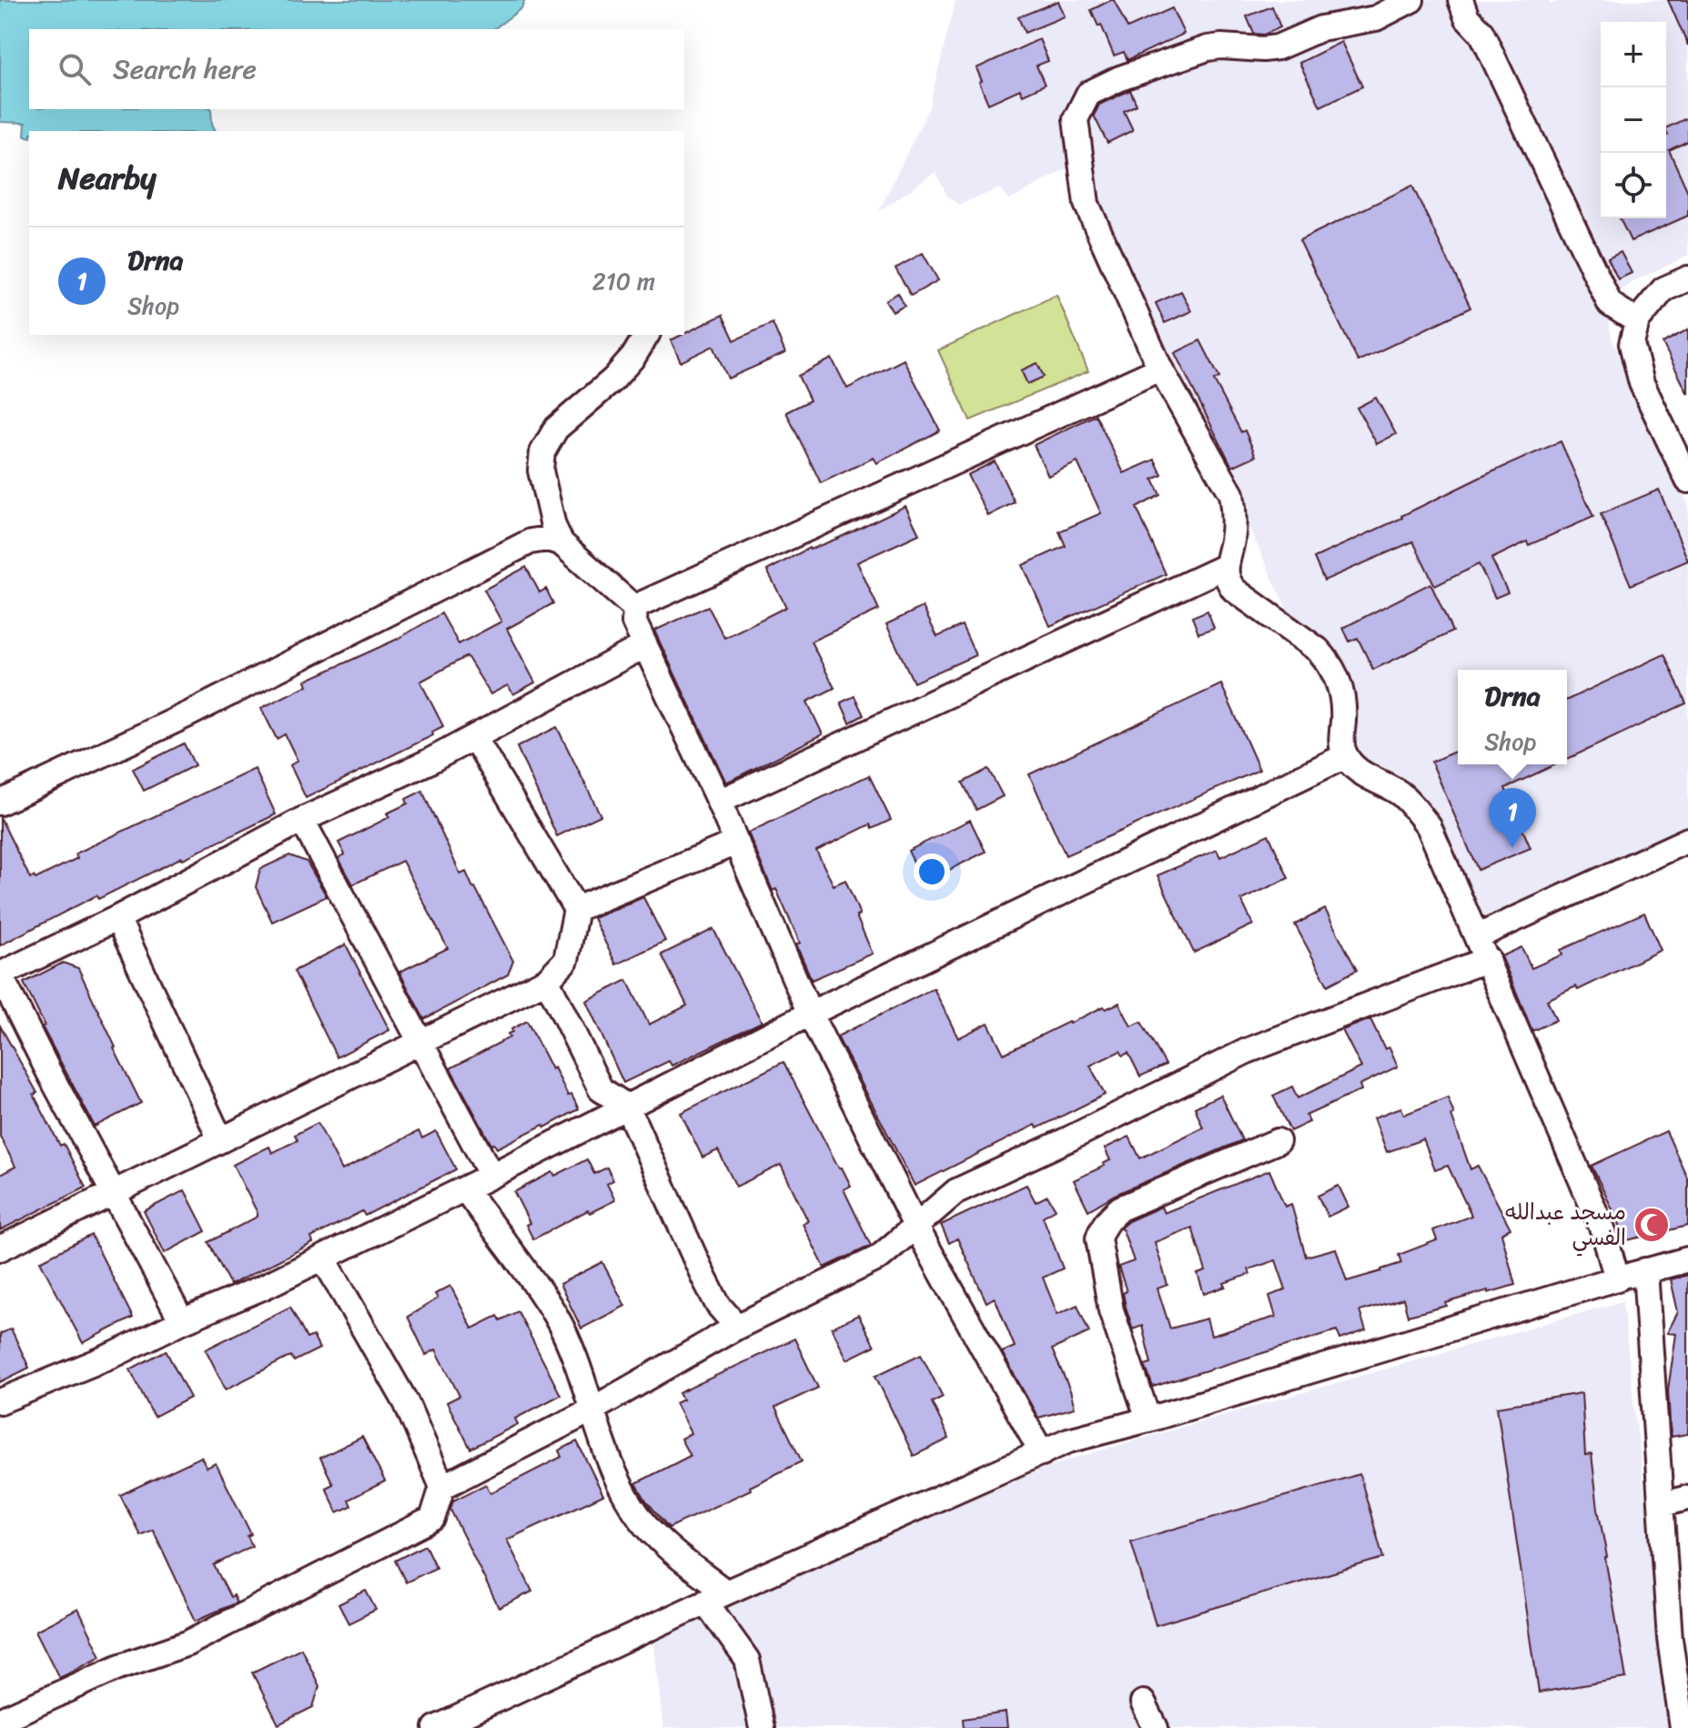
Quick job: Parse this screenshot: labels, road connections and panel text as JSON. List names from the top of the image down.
{
  "places": {
    "mosque": ["مسجد عبدالله الفسي"]
  },
  "page": {
    "map_buttons": ["+", "−"],
    "search": "Search here",
    "heading": "Nearby",
    "list": [
      {
        "mark": "1",
        "name": "Drna",
        "note": "Shop",
        "value": "210 m"
      }
    ],
    "popup": ["Drna", "Shop"],
    "pins": "1"
  }
}
